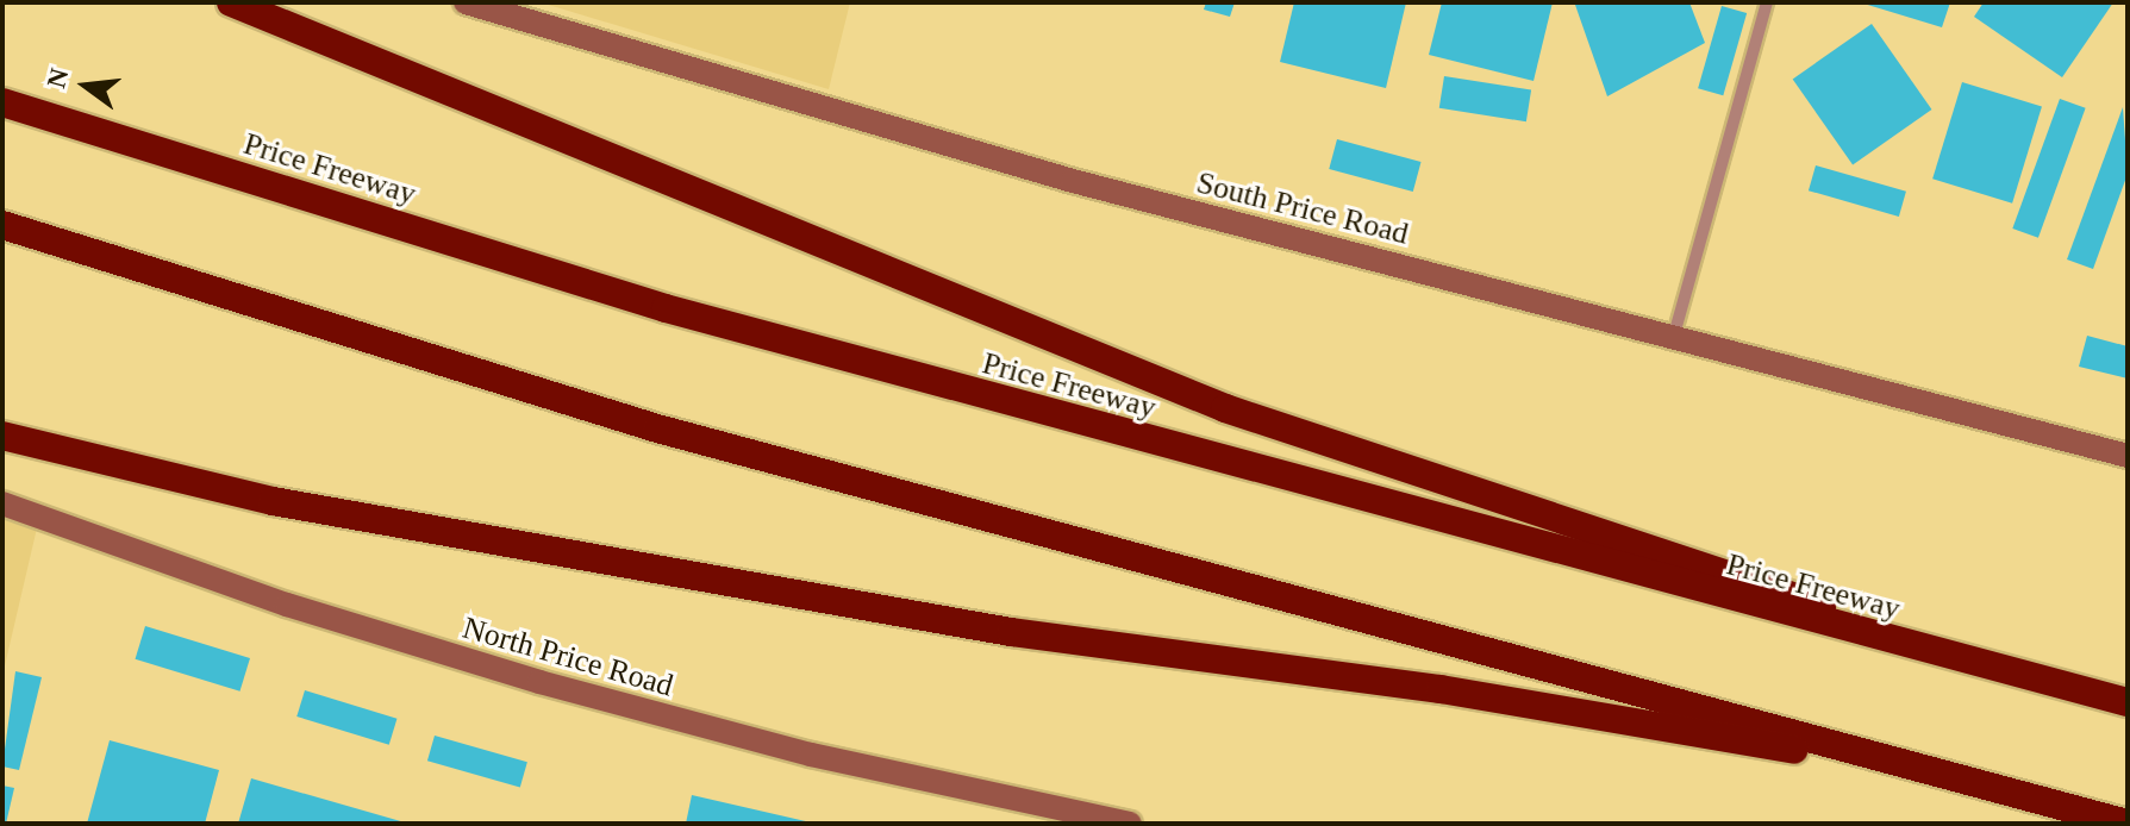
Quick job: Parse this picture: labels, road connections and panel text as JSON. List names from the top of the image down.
{
  "streets": {
    "highway": ["Price Freeway"],
    "main road": ["South Price Road", "North Price Road"]
  },
  "north": "left"
}
